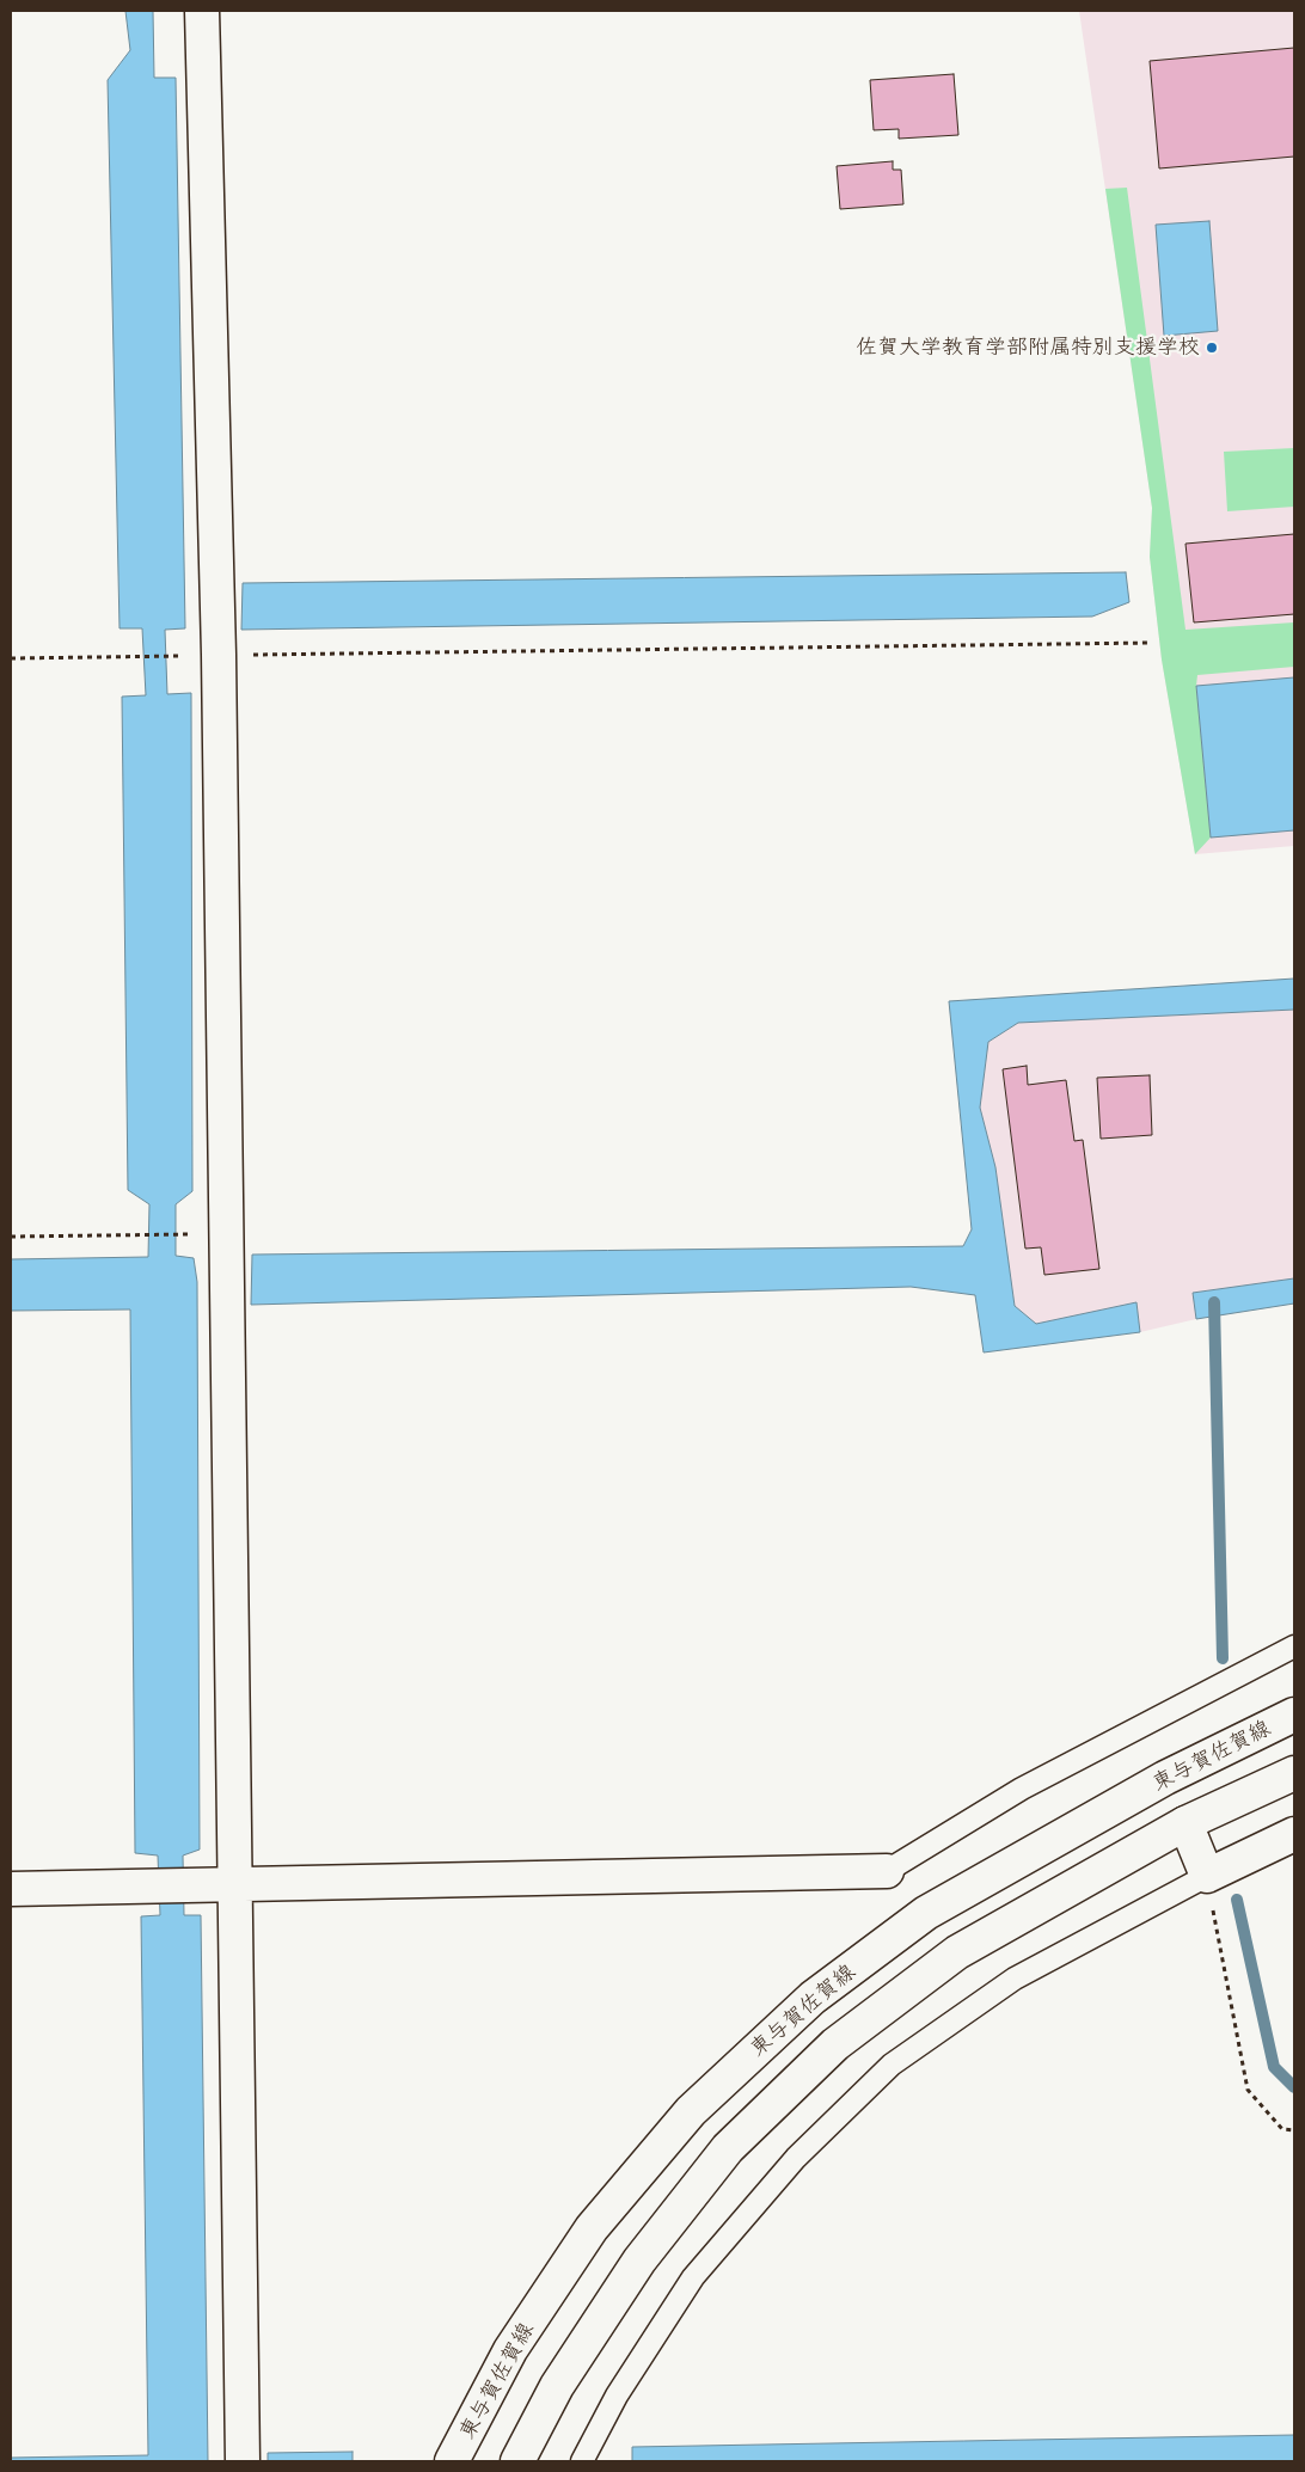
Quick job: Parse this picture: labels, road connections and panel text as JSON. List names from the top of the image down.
{
  "streets": {
    "street": ["東与賀佐賀線"]
  },
  "places": ["佐賀大学教育学部附属特別支援学校"]
}
